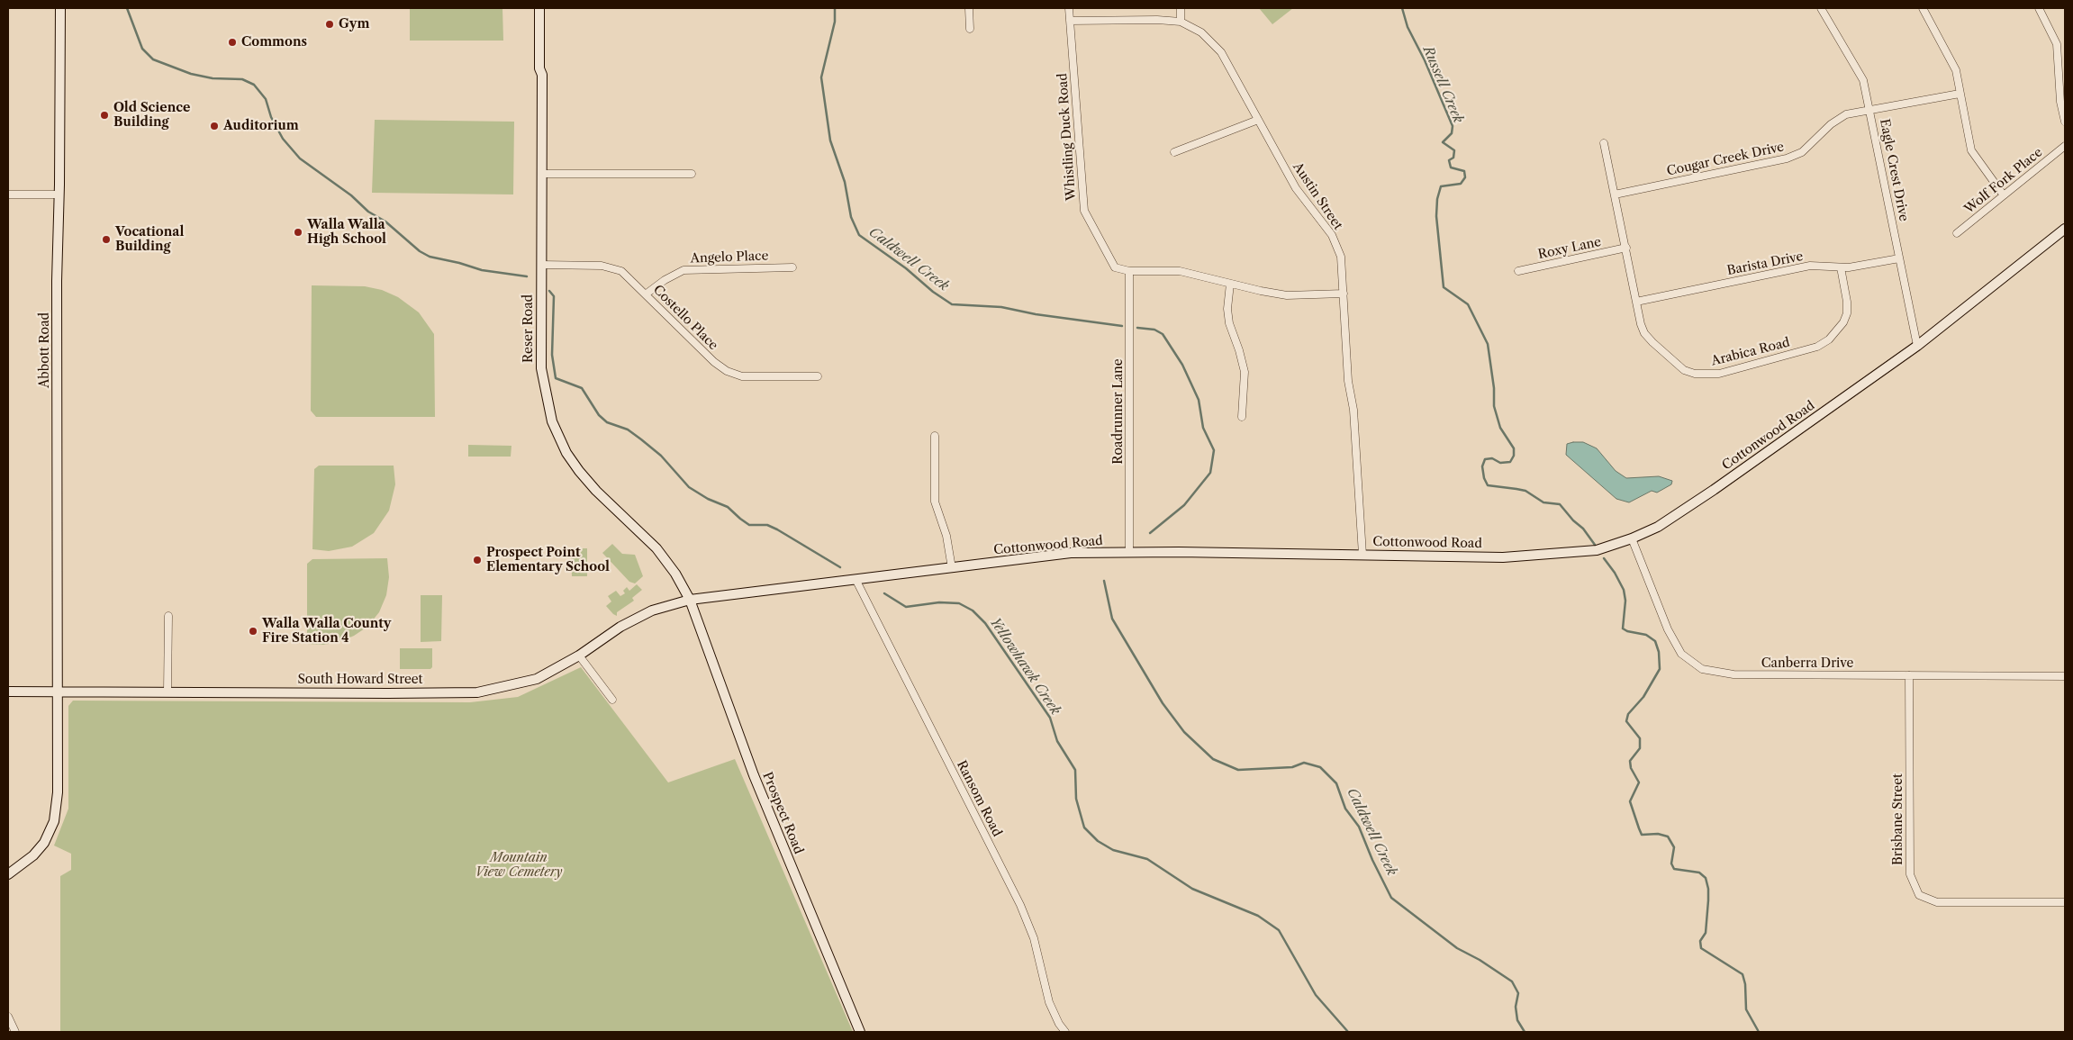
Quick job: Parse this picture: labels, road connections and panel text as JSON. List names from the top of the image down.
{
  "streets": {
    "street": [
      "Whistling Duck Road",
      "Cougar Creek Drive",
      "Eagle Crest Drive",
      "Wolf Fork Place",
      "Austin Street",
      "Roxy Lane",
      "Angelo Place",
      "Barista Drive",
      "Costello Place",
      "Reser Road",
      "Abbott Road",
      "Arabica Road",
      "Roadrunner Lane",
      "Cottonwood Road",
      "Canberra Drive",
      "South Howard Street",
      "Ransom Road",
      "Prospect Road",
      "Brisbane Street"
    ]
  },
  "crossings": [
    ["Whistling Duck Road", "Austin Street"],
    ["Whistling Duck Road", "Roadrunner Lane"],
    ["Cougar Creek Drive", "Eagle Crest Drive"],
    ["Cougar Creek Drive", "Arabica Road"],
    ["Eagle Crest Drive", "Barista Drive"],
    ["Eagle Crest Drive", "Cottonwood Road"],
    ["Austin Street", "Cottonwood Road"],
    ["Roxy Lane", "Arabica Road"],
    ["Angelo Place", "Costello Place"],
    ["Barista Drive", "Arabica Road"],
    ["Costello Place", "Reser Road"],
    ["Reser Road", "Cottonwood Road"],
    ["Reser Road", "South Howard Street"],
    ["Reser Road", "Prospect Road"],
    ["Abbott Road", "South Howard Street"],
    ["Roadrunner Lane", "Cottonwood Road"],
    ["Cottonwood Road", "Canberra Drive"],
    ["Cottonwood Road", "South Howard Street"],
    ["Cottonwood Road", "Ransom Road"],
    ["Cottonwood Road", "Prospect Road"],
    ["Canberra Drive", "Brisbane Street"],
    ["South Howard Street", "Prospect Road"]
  ],
  "water": ["Russell Creek", "Caldwell Creek", "Yellowhawk Creek"],
  "parks": ["Mountain View Cemetery"],
  "places": [
    "Gym",
    "Commons",
    "Old Science Building",
    "Auditorium",
    "Walla Walla High School",
    "Vocational Building",
    "Prospect Point Elementary School",
    "Walla Walla County Fire Station 4"
  ]
}
